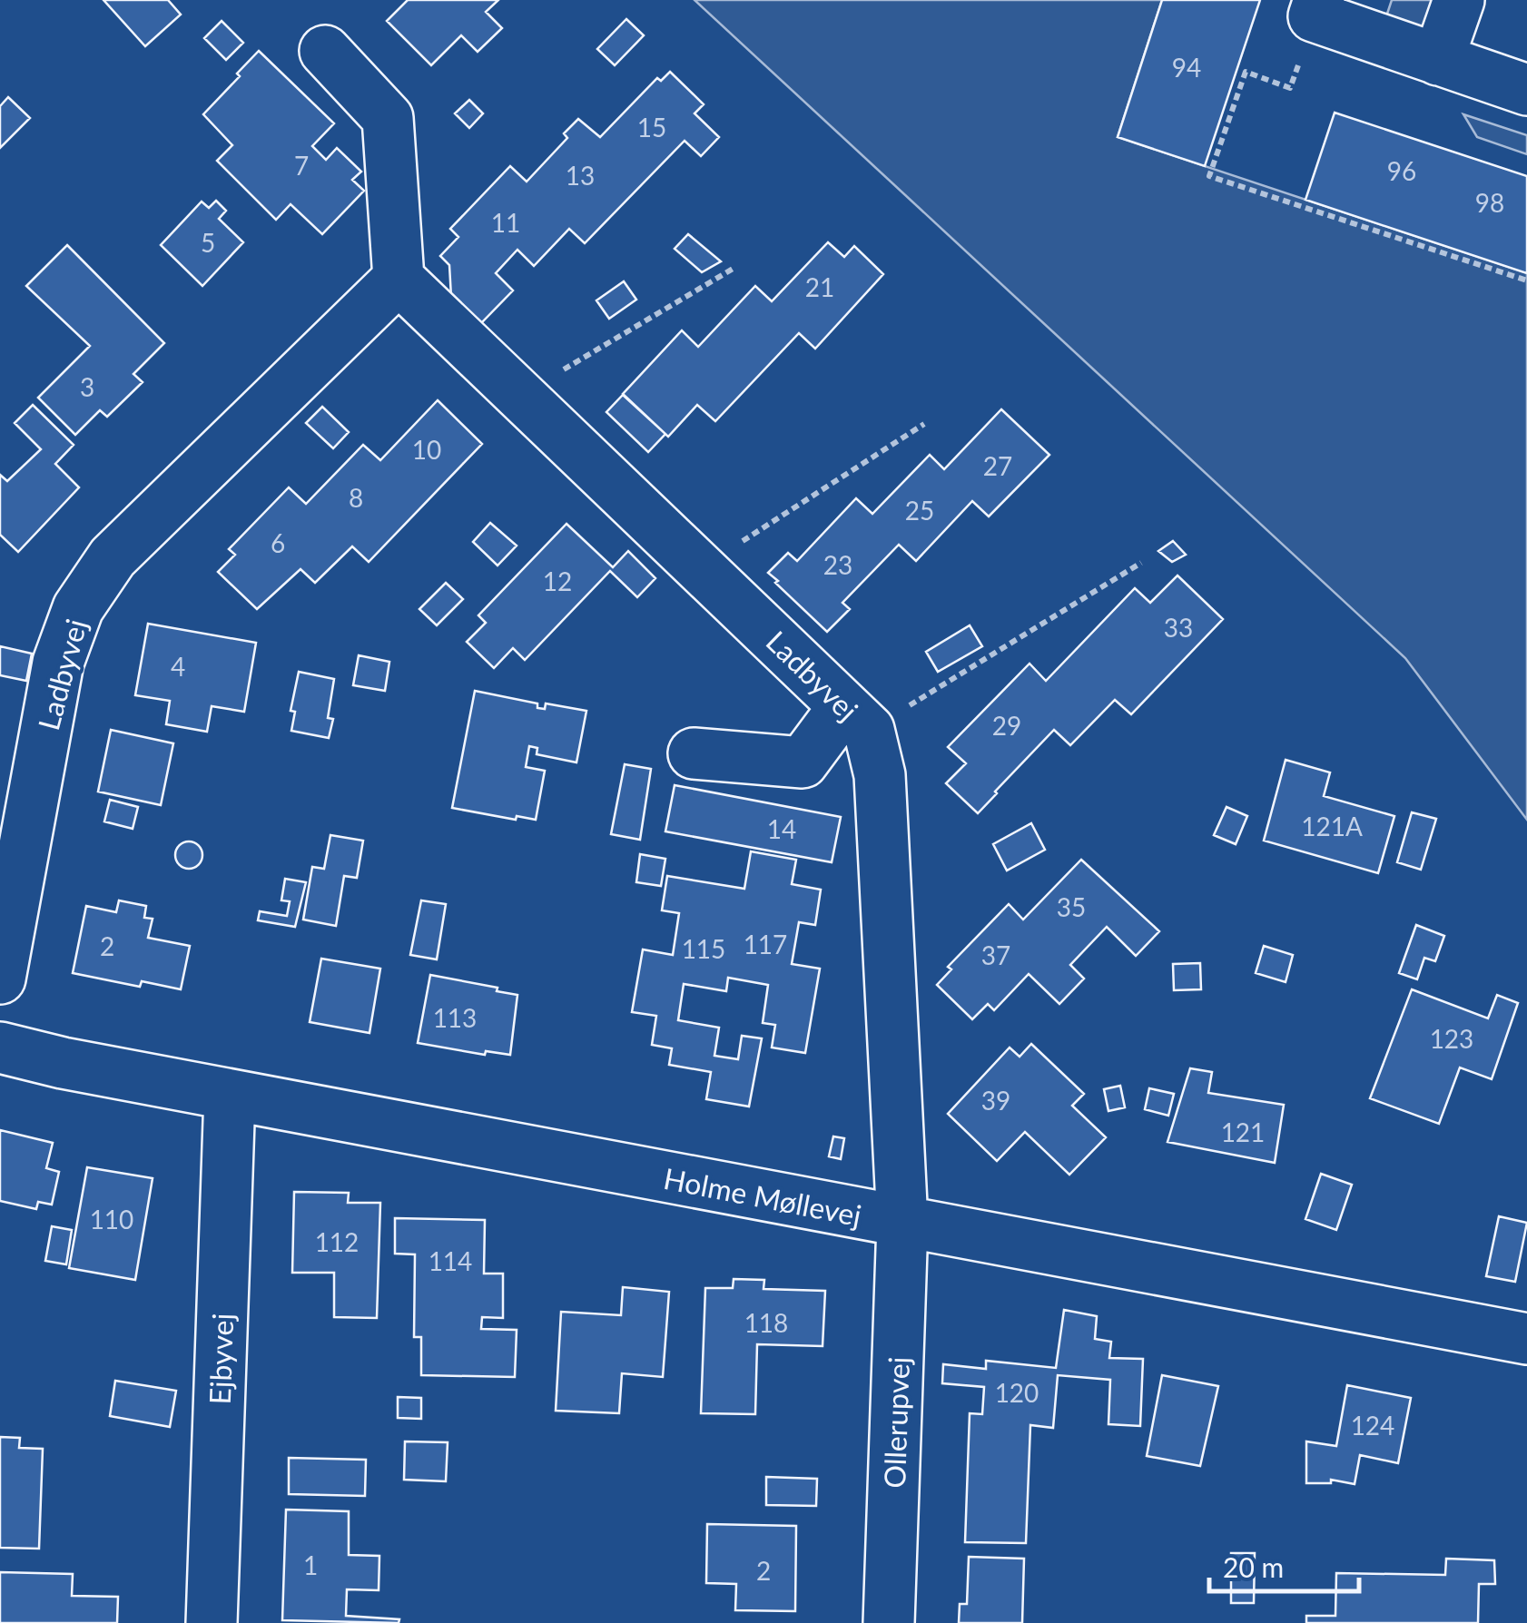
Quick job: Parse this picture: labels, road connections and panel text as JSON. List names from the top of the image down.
{
  "streets": {
    "street": [
      "Ladbyvej",
      "Holme Møllevej",
      "Ejbyvej",
      "Ollerupvej"
    ]
  },
  "crossings": [
    ["Ladbyvej", "Holme Møllevej"],
    ["Ladbyvej", "Ollerupvej"],
    ["Holme Møllevej", "Ejbyvej"],
    ["Holme Møllevej", "Ollerupvej"]
  ],
  "house_numbers": [
    "94",
    "15",
    "7",
    "96",
    "13",
    "98",
    "11",
    "5",
    "21",
    "3",
    "10",
    "27",
    "8",
    "25",
    "6",
    "23",
    "12",
    "33",
    "4",
    "29",
    "121A",
    "14",
    "35",
    "117",
    "2",
    "115",
    "37",
    "113",
    "123",
    "39",
    "121",
    "110",
    "112",
    "114",
    "118",
    "120",
    "124",
    "1",
    "2"
  ],
  "scale_bar": "20 m"
}
